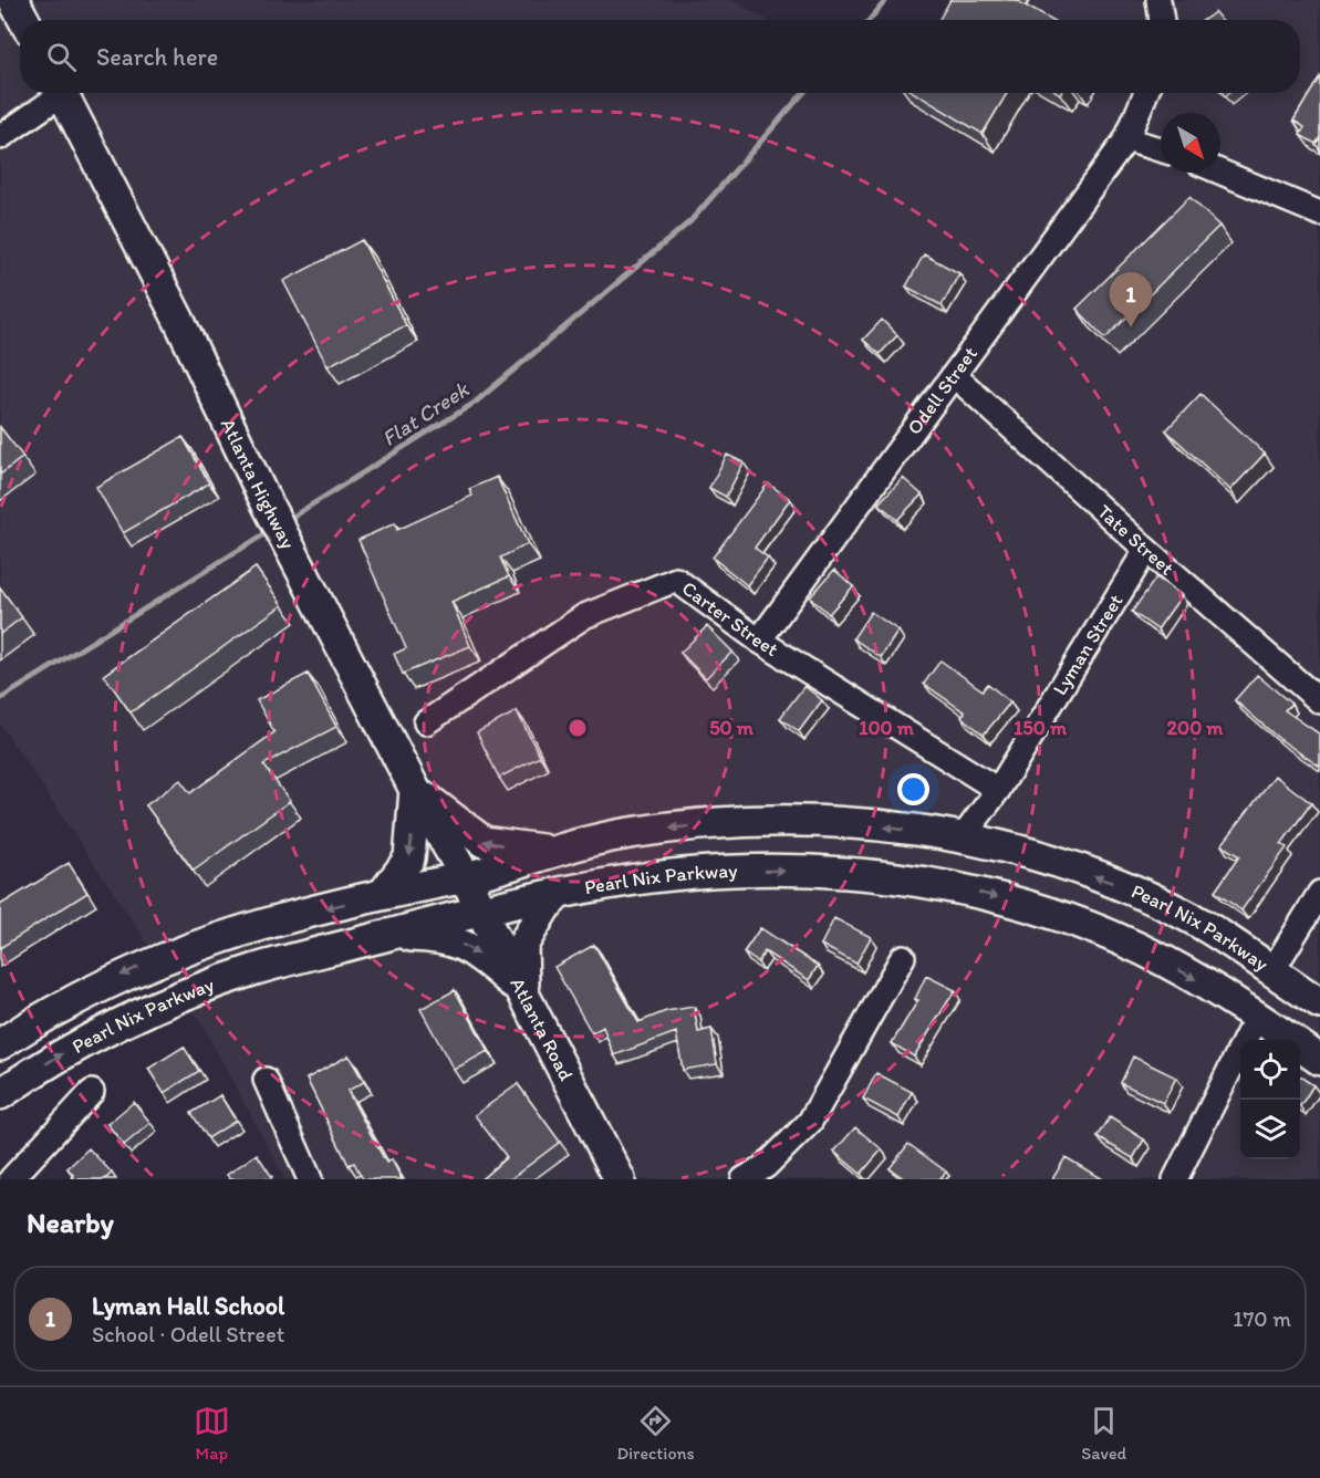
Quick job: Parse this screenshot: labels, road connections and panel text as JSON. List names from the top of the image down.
{
  "streets": {
    "main road": ["Atlanta Highway", "Pearl Nix Parkway", "Atlanta Road"],
    "street": [
      "Odell Street",
      "Tate Street",
      "Carter Street",
      "Lyman Street"
    ]
  },
  "crossings": [
    ["Odell Street", "Tate Street"],
    ["Odell Street", "Carter Street"],
    ["Atlanta Highway", "Pearl Nix Parkway"],
    ["Atlanta Highway", "Atlanta Road"],
    ["Tate Street", "Lyman Street"],
    ["Carter Street", "Lyman Street"],
    ["Lyman Street", "Pearl Nix Parkway"],
    ["Pearl Nix Parkway", "Atlanta Road"]
  ],
  "water": ["Flat Creek"],
  "north": "bottom right",
  "page": {
    "search": "Search here",
    "pins": "1",
    "heading": "Nearby",
    "list": [
      {
        "mark": "1",
        "name": "Lyman Hall School",
        "note": "School · Odell Street",
        "value": "170 m"
      }
    ],
    "nav": ["Map", "Directions", "Saved"]
  },
  "rings": [
    "50 m",
    "100 m",
    "150 m",
    "200 m"
  ]
}
